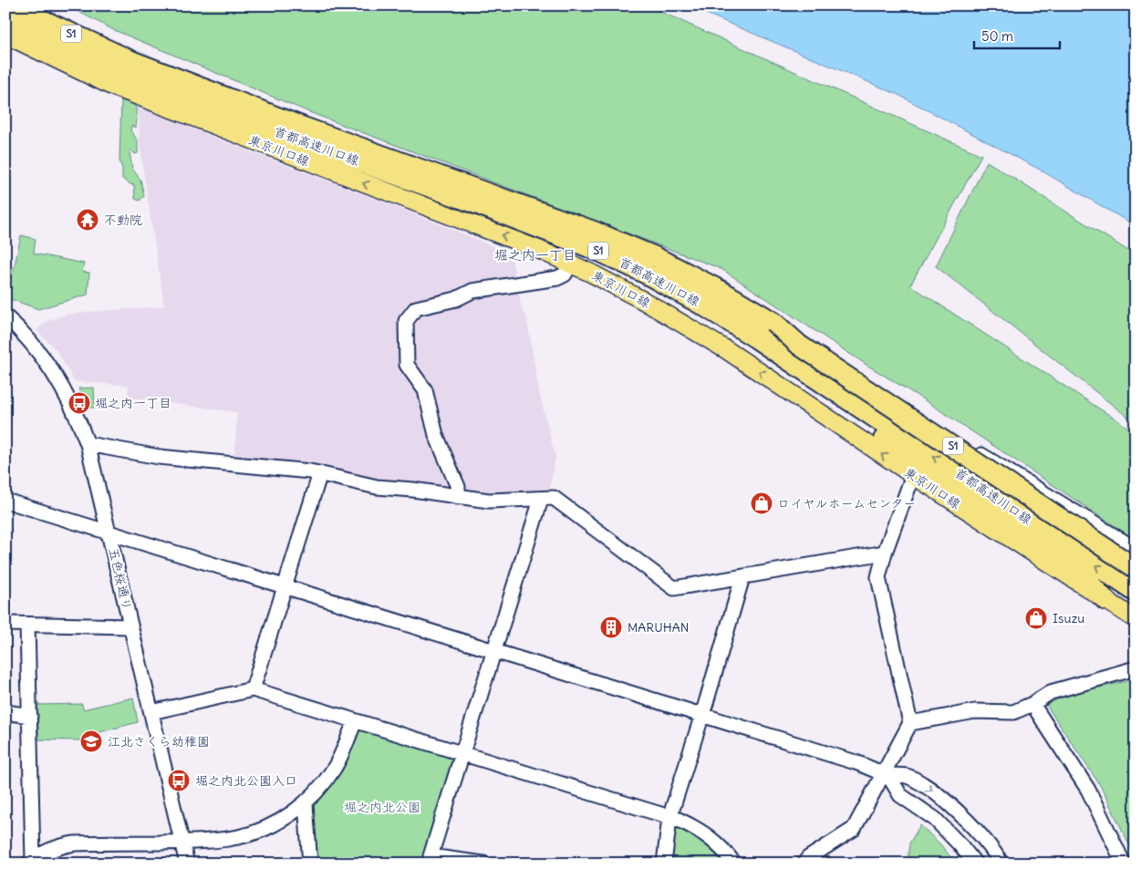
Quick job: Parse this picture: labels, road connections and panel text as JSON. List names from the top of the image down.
{
  "streets": {
    "highway": ["S1", "首都高速川口線"],
    "main road": ["東京川口線"],
    "street": ["五色桜通り"]
  },
  "crossings": [
    ["S1", "首都高速川口線"]
  ],
  "districts": ["堀之内一丁目"],
  "parks": ["堀之内北公園"],
  "places": {
    "temple": ["不動院"],
    "bus stop": ["堀之内一丁目", "堀之内北公園入口"],
    "shop": ["ロイヤルホームセンター", "Isuzu"],
    "building": ["MARUHAN"],
    "school or university": ["江北さくら幼稚園"]
  },
  "scale_bar": "50 m"
}
